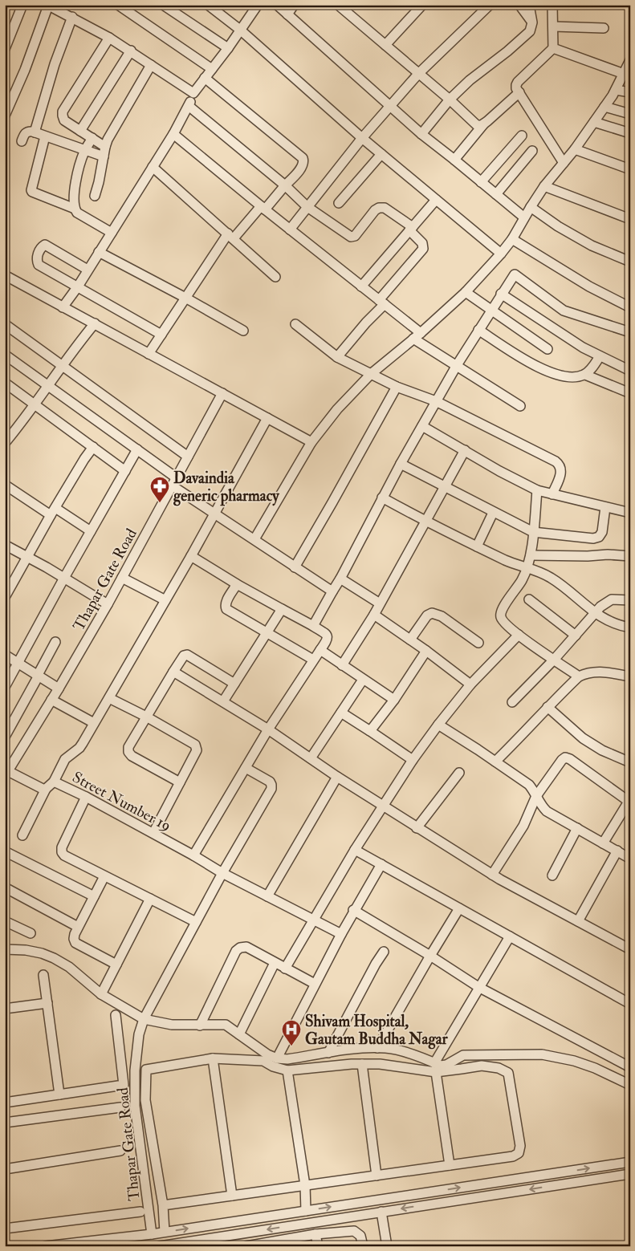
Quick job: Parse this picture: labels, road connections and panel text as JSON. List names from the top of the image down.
{
  "streets": {
    "street": ["Thapar Gate Road", "Street Number 19"]
  },
  "crossings": [
    ["Thapar Gate Road", "Street Number 19"]
  ],
  "places": {
    "pharmacy": ["Davaindia generic pharmacy"],
    "hospital": ["Shivam Hospital, Gautam Buddha Nagar"]
  }
}
